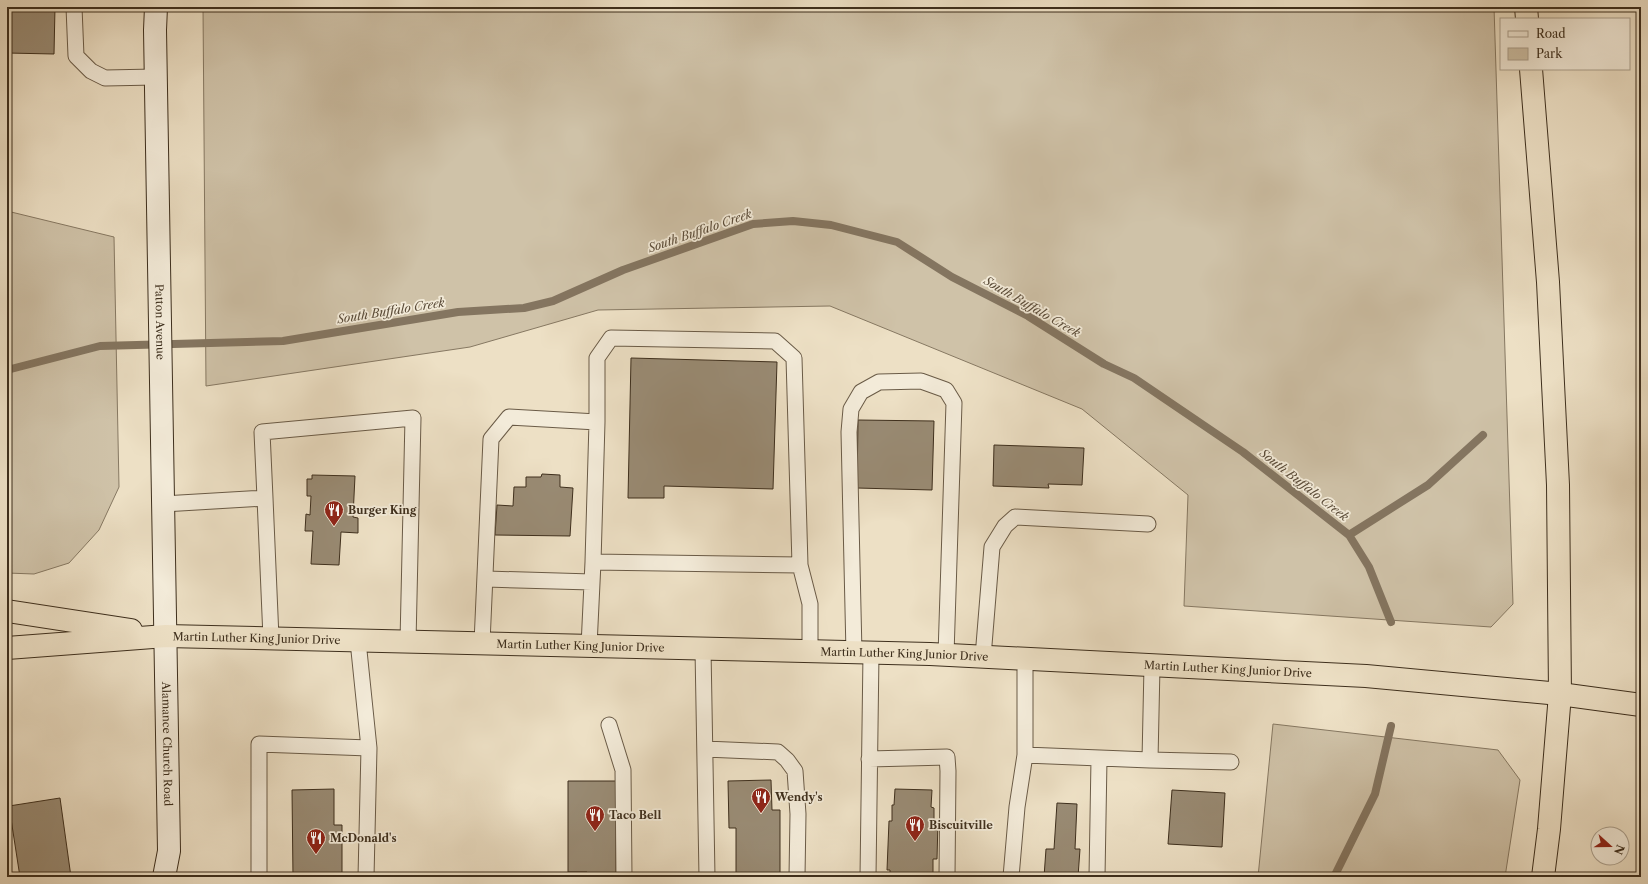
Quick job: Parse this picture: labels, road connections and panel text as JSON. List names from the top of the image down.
{
  "streets": {
    "highway": ["Martin Luther King Junior Drive"],
    "street": ["Patton Avenue", "Alamance Church Road"]
  },
  "crossings": [
    ["Patton Avenue", "Martin Luther King Junior Drive"],
    ["Patton Avenue", "Alamance Church Road"],
    ["Martin Luther King Junior Drive", "Alamance Church Road"]
  ],
  "water": ["South Buffalo Creek"],
  "places": {
    "restaurant": [
      "Burger King",
      "Wendy's",
      "Taco Bell",
      "Biscuitville",
      "McDonald's"
    ]
  },
  "legend": ["Road", "Park"],
  "north": "right"
}
